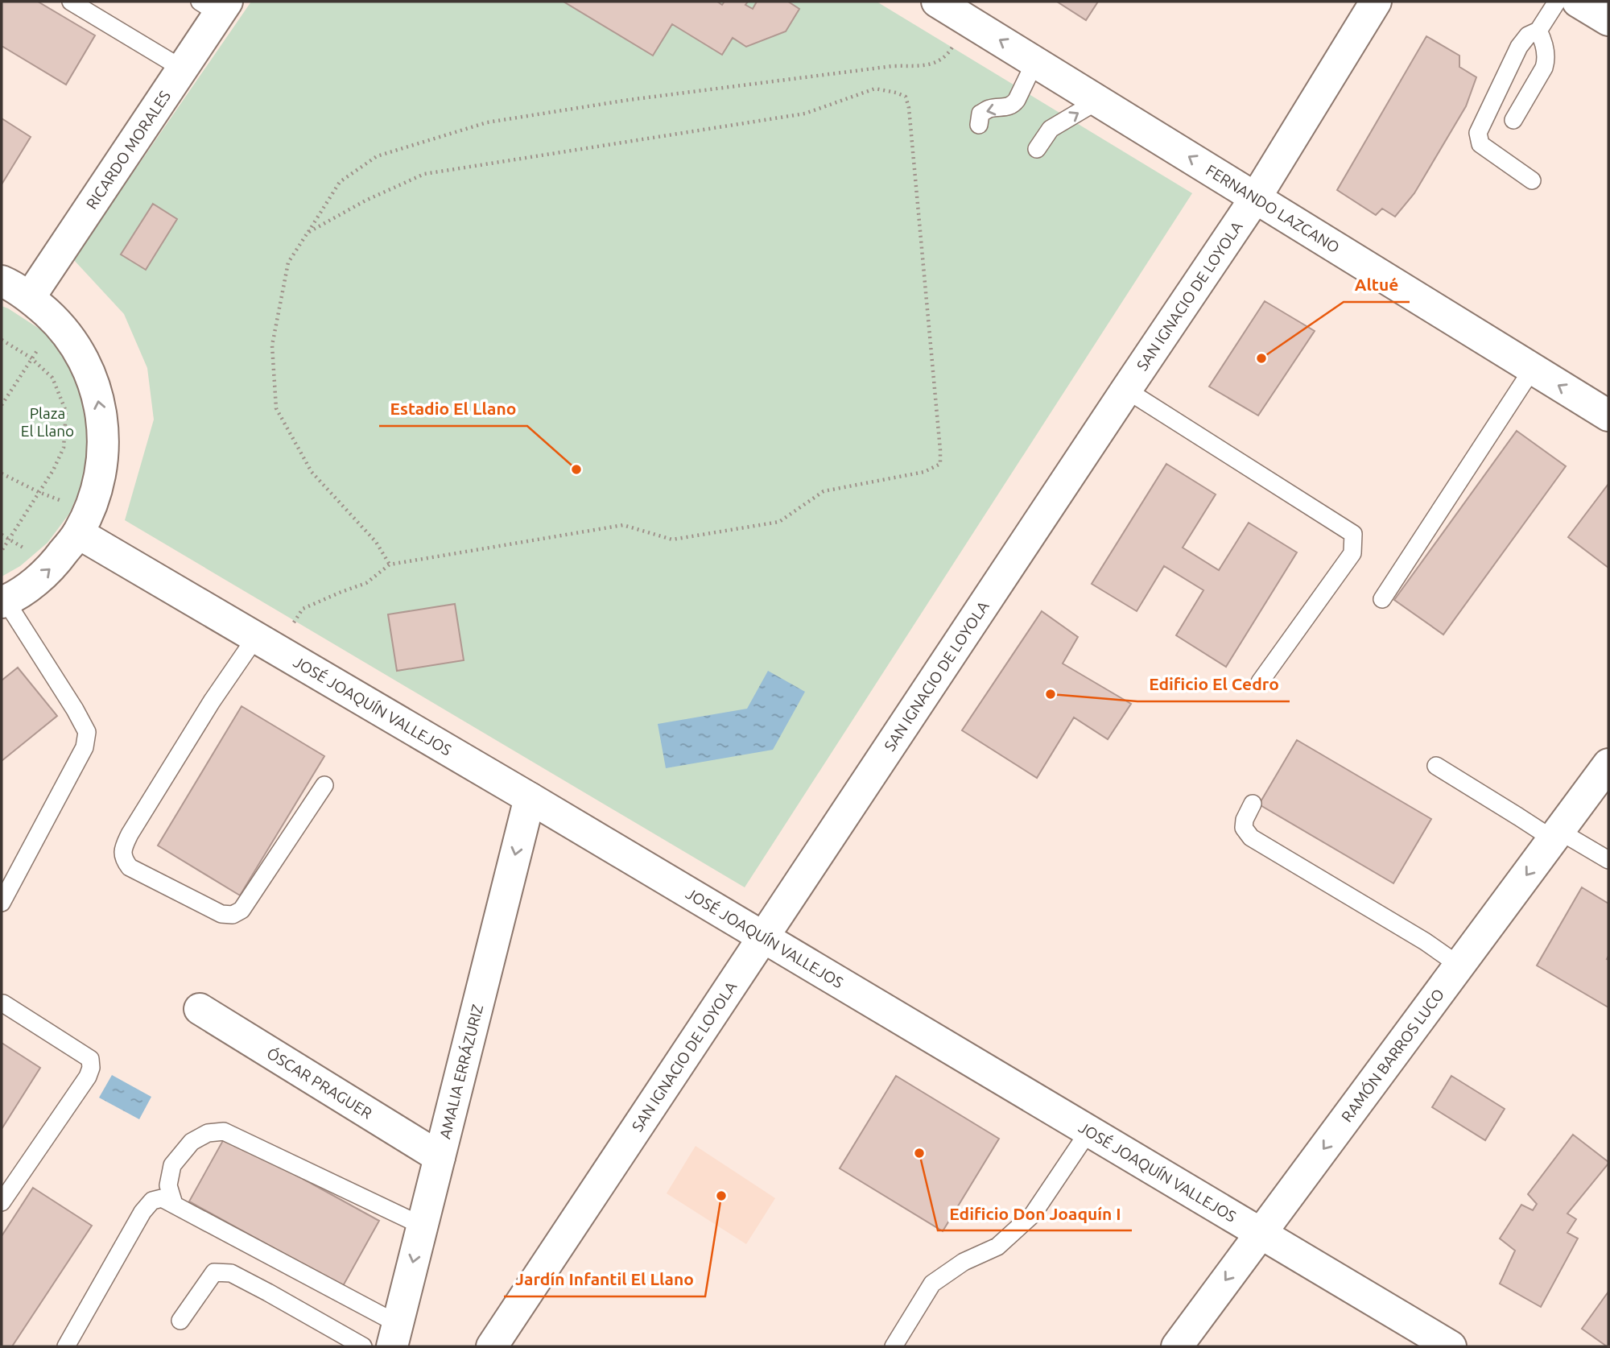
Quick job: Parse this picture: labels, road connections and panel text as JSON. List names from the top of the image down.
{
  "streets": {
    "street": [
      "RICARDO MORALES",
      "FERNANDO LAZCANO",
      "SAN IGNACIO DE LOYOLA",
      "JOSÉ JOAQUÍN VALLEJOS",
      "RAMÓN BARROS LUCO",
      "AMALIA ERRÁZURIZ",
      "ÓSCAR PRAGUER"
    ]
  },
  "crossings": [
    ["FERNANDO LAZCANO", "SAN IGNACIO DE LOYOLA"],
    ["SAN IGNACIO DE LOYOLA", "JOSÉ JOAQUÍN VALLEJOS"],
    ["JOSÉ JOAQUÍN VALLEJOS", "RAMÓN BARROS LUCO"],
    ["JOSÉ JOAQUÍN VALLEJOS", "AMALIA ERRÁZURIZ"],
    ["AMALIA ERRÁZURIZ", "ÓSCAR PRAGUER"]
  ],
  "one_way": ["FERNANDO LAZCANO", "RAMÓN BARROS LUCO", "AMALIA ERRÁZURIZ"],
  "parks": ["Plaza El Llano"],
  "places": [
    "Altué",
    "Estadio El Llano",
    "Edificio El Cedro",
    "Edificio Don Joaquín I",
    "Jardín Infantil El Llano"
  ]
}
